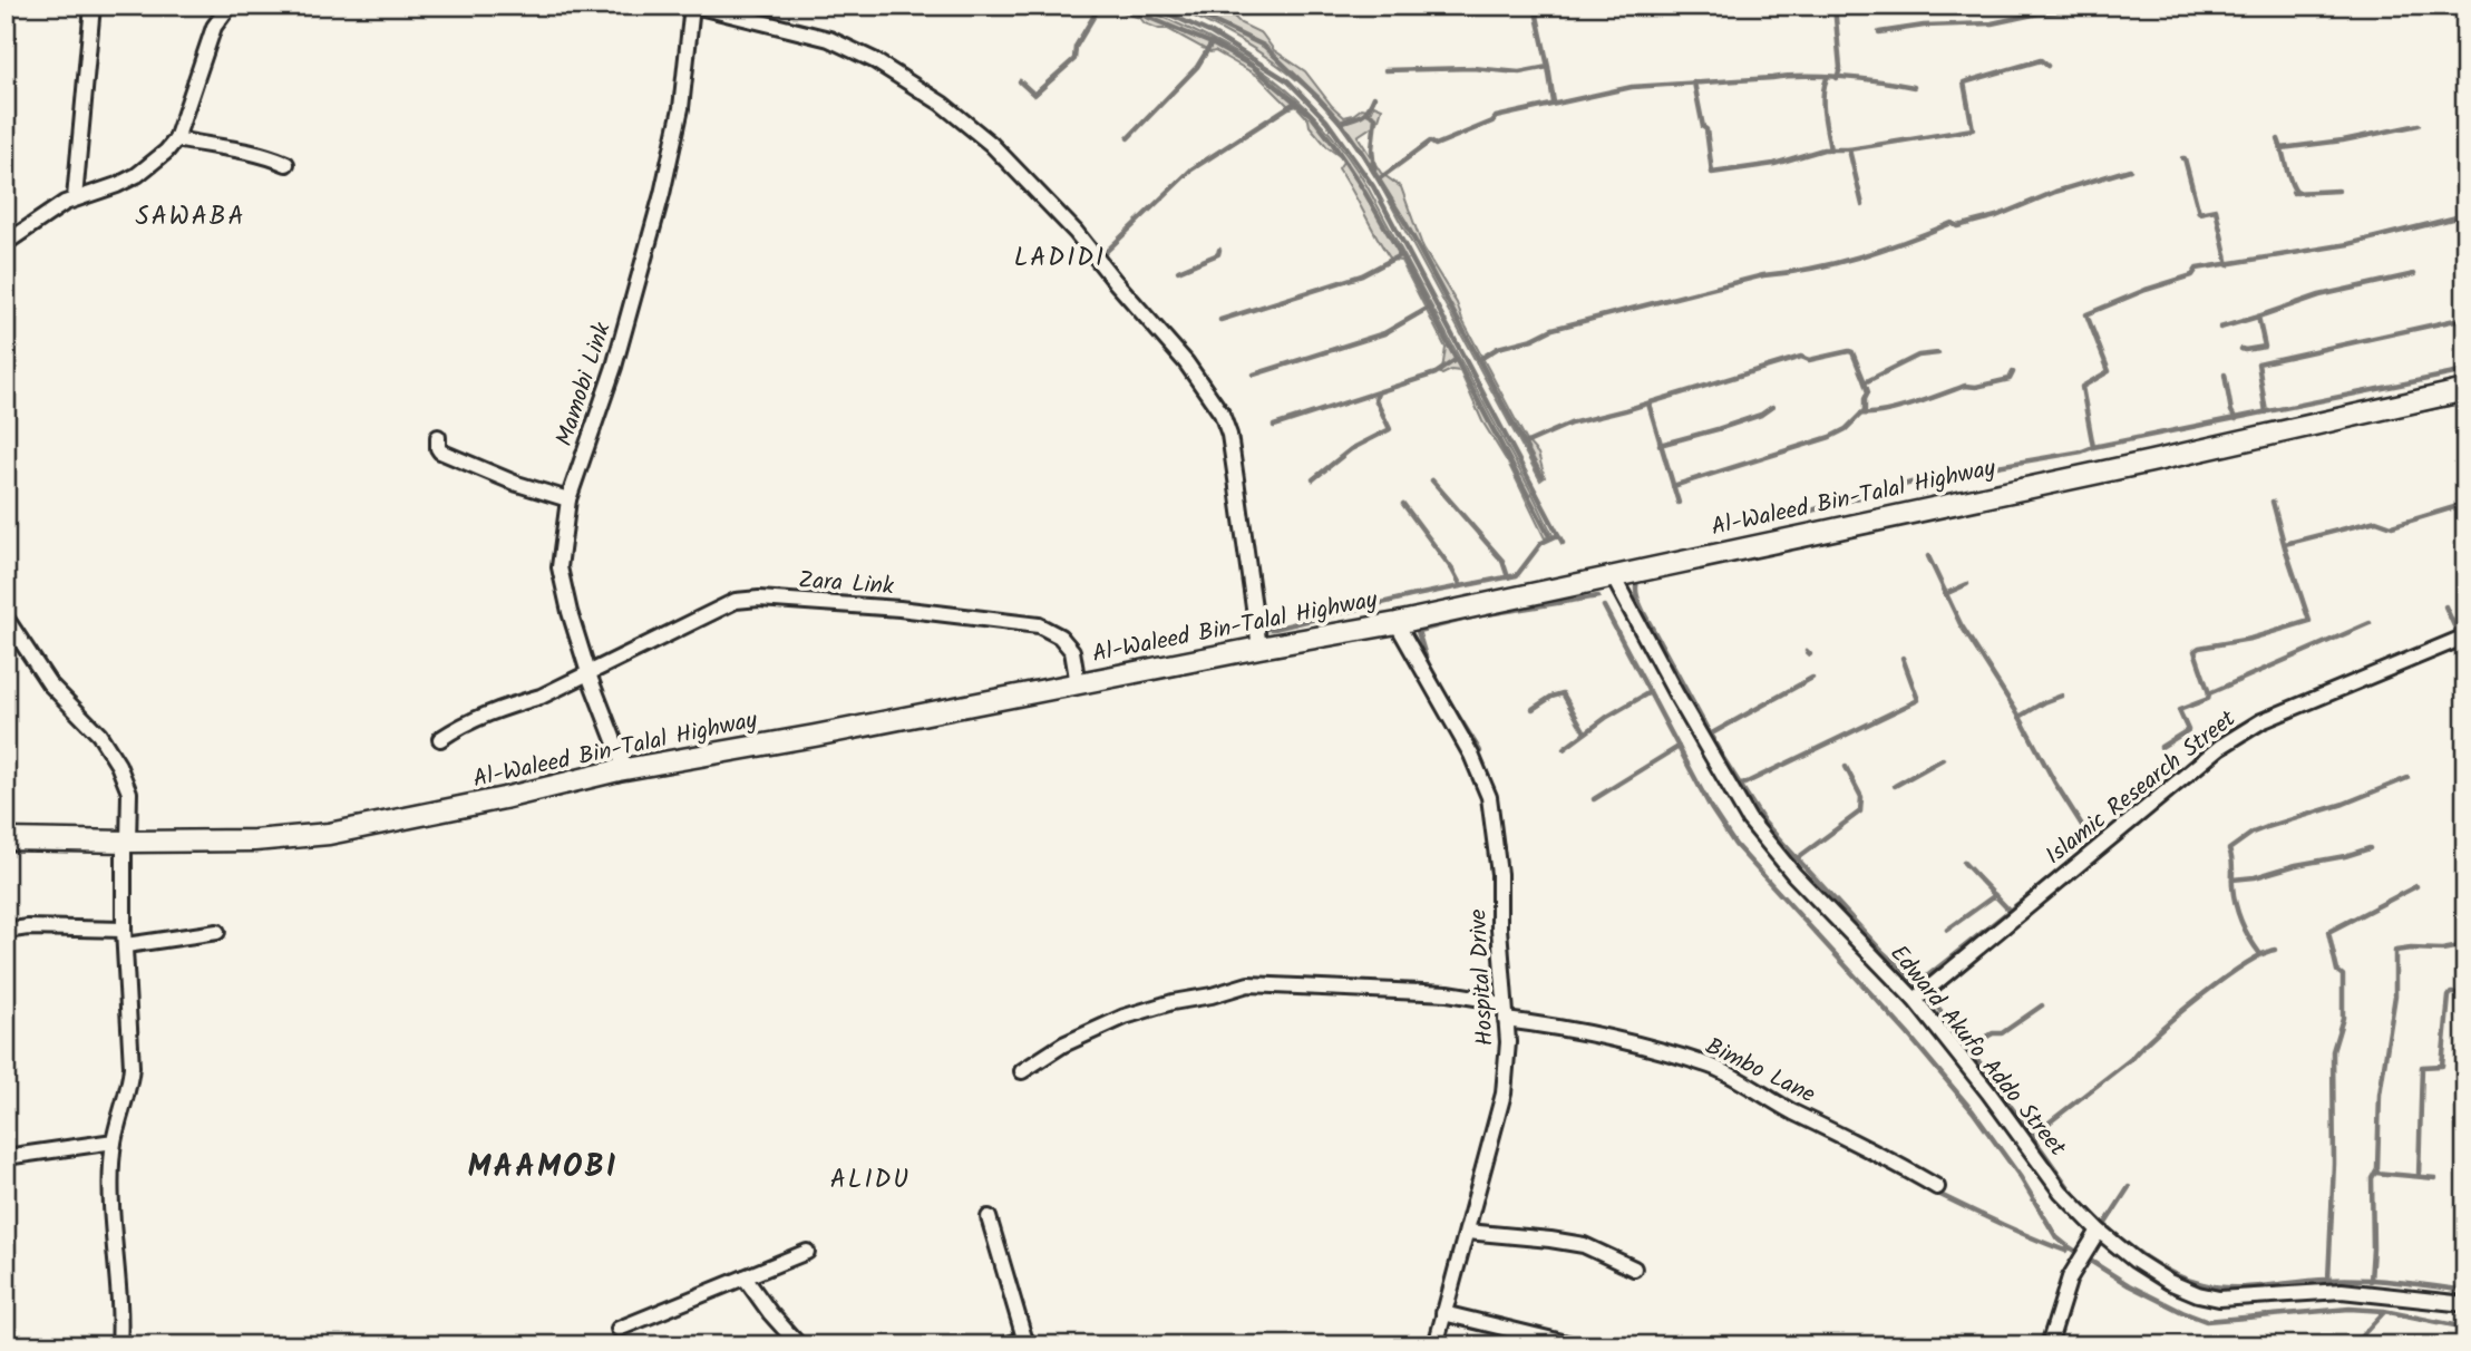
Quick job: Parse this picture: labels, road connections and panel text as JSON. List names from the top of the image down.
{
  "streets": {
    "street": [
      "Mamobi Link",
      "Al-Waleed Bin-Talal Highway",
      "Zara Link",
      "Islamic Research Street",
      "Hospital Drive",
      "Edward Akufo Addo Street",
      "Bimbo Lane"
    ]
  },
  "crossings": [
    ["Mamobi Link", "Al-Waleed Bin-Talal Highway"],
    ["Mamobi Link", "Zara Link"],
    ["Al-Waleed Bin-Talal Highway", "Zara Link"],
    ["Al-Waleed Bin-Talal Highway", "Hospital Drive"],
    ["Al-Waleed Bin-Talal Highway", "Edward Akufo Addo Street"],
    ["Islamic Research Street", "Edward Akufo Addo Street"],
    ["Hospital Drive", "Bimbo Lane"]
  ],
  "districts": [
    "SAWABA",
    "LADIDI",
    "MAAMOBI",
    "ALIDU"
  ]
}
